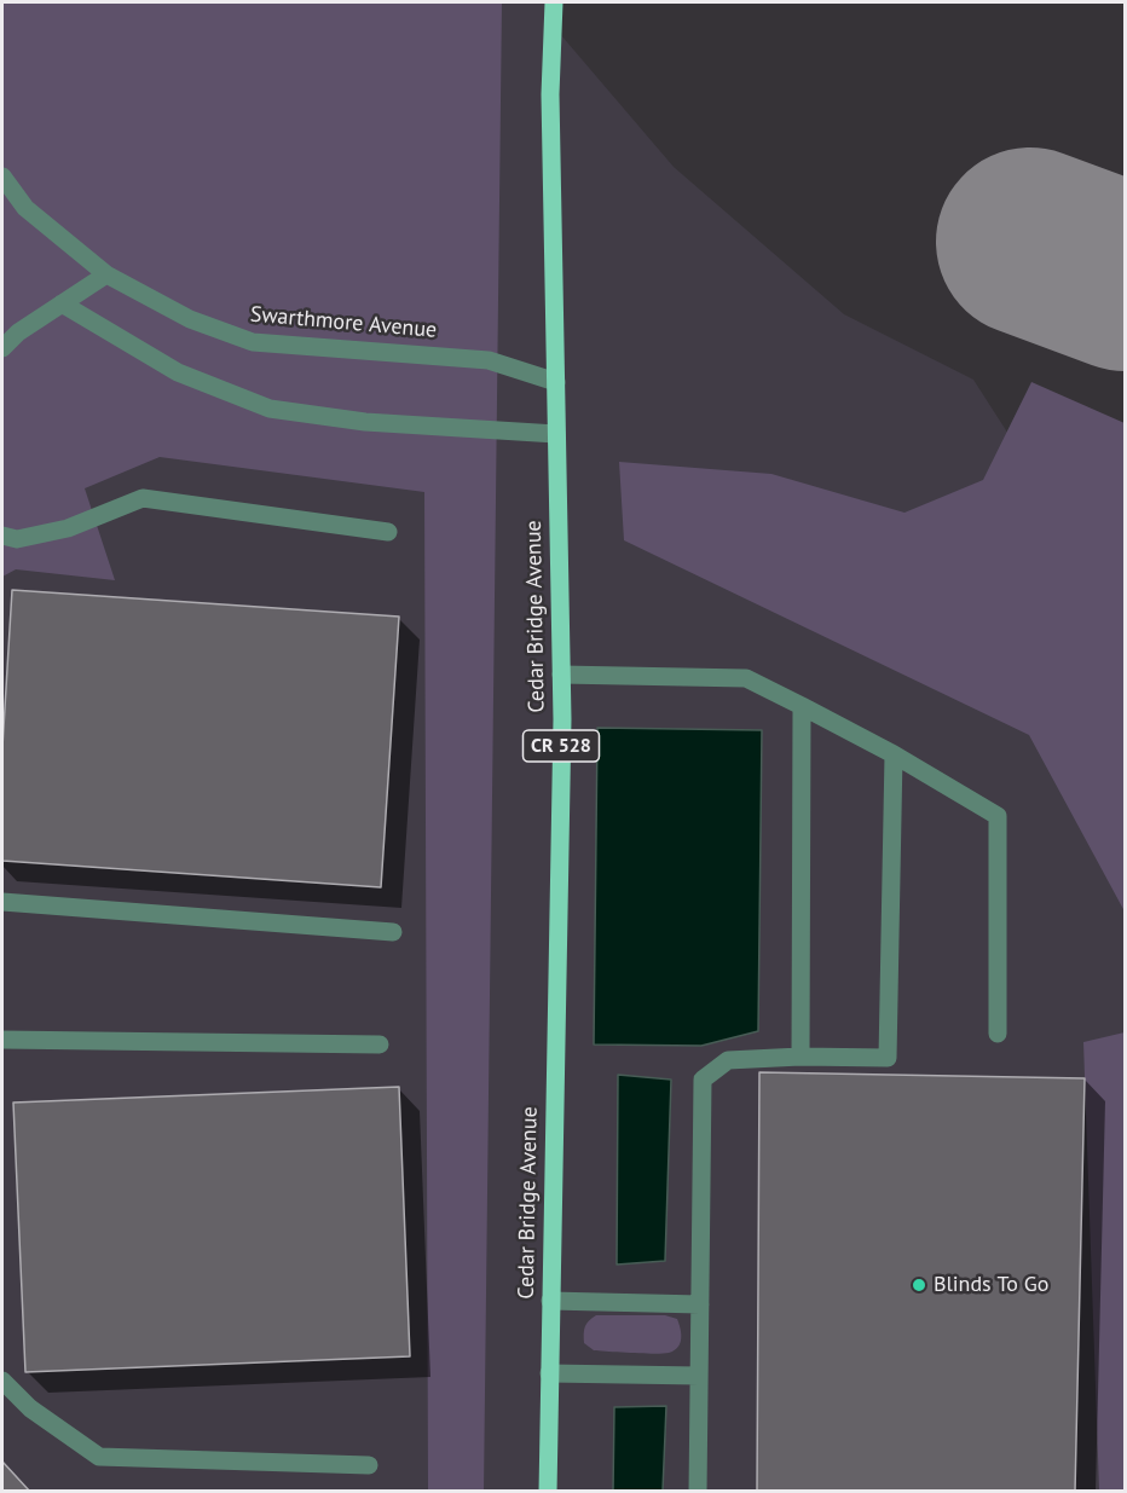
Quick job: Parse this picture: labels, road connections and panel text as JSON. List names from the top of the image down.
{
  "streets": {
    "main road": ["Cedar Bridge Avenue", "CR 528"],
    "street": ["Swarthmore Avenue"]
  },
  "crossings": [
    ["Swarthmore Avenue", "Cedar Bridge Avenue"]
  ],
  "places": ["Blinds To Go"]
}
